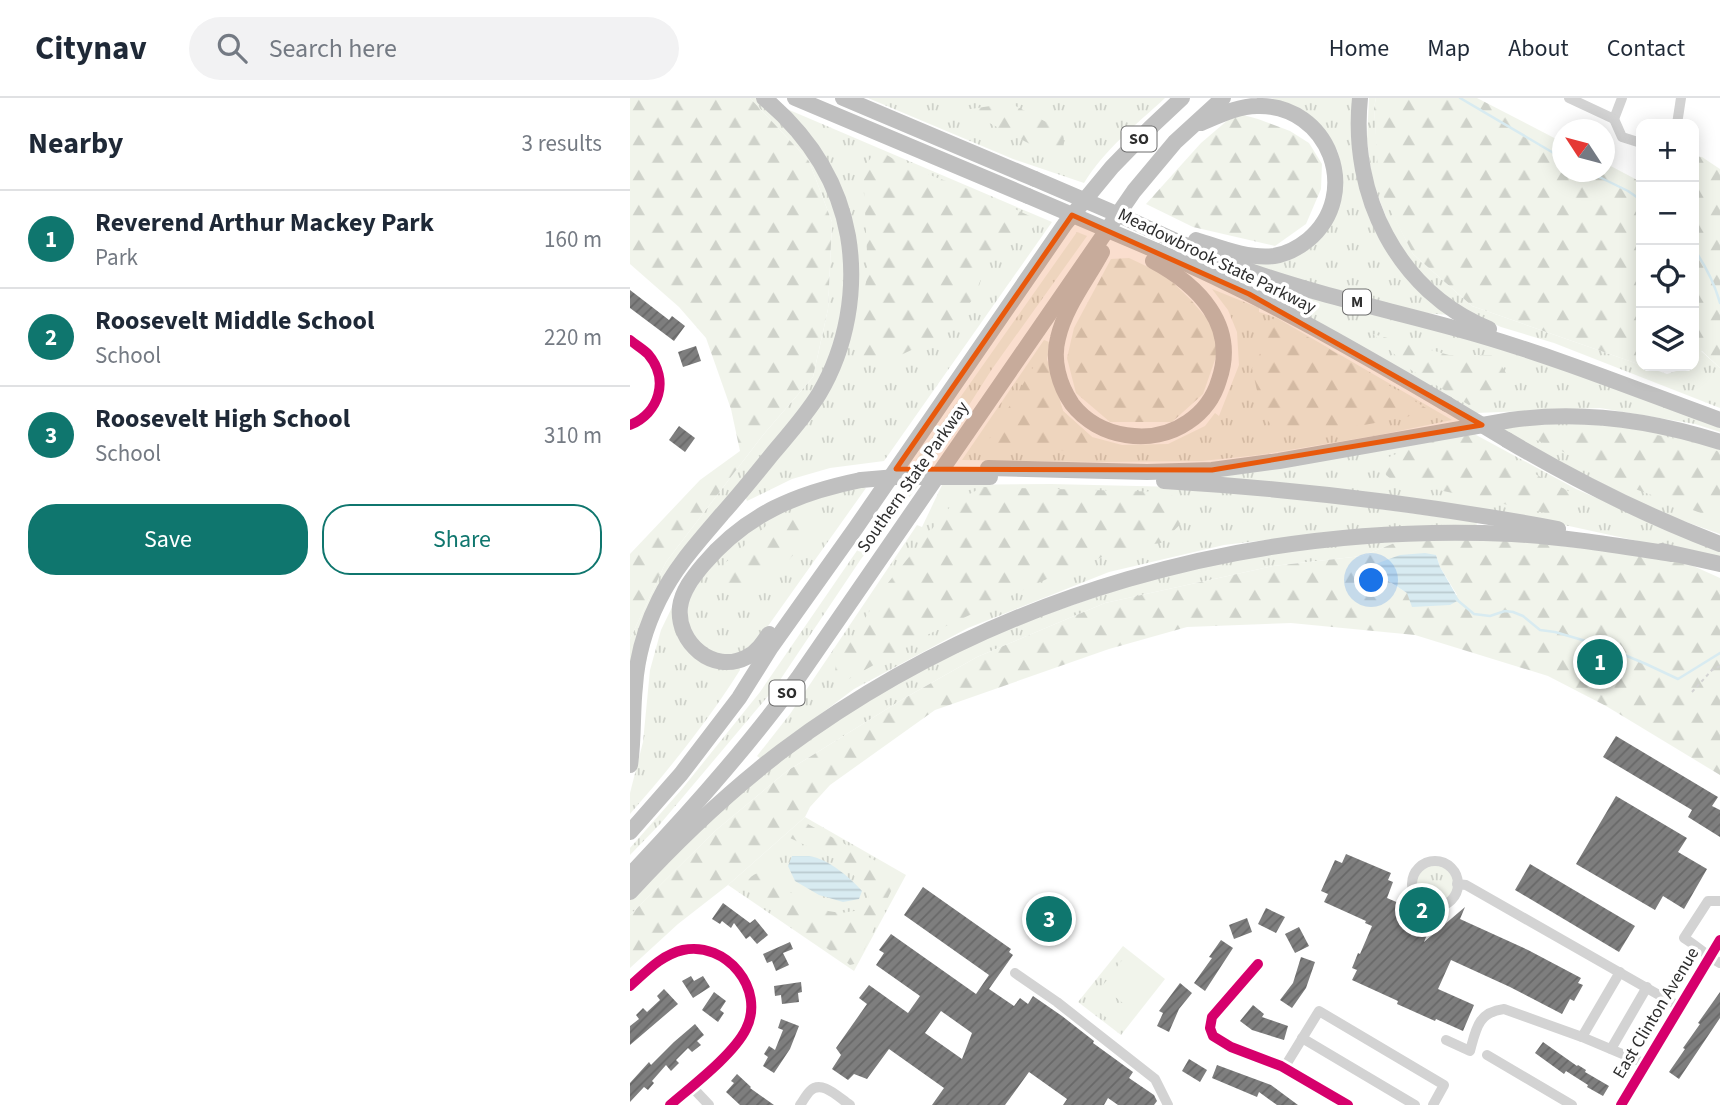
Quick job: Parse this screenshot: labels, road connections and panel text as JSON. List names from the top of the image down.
{
  "streets": {
    "highway": [
      "SO",
      "Meadowbrook State Parkway",
      "M",
      "Southern State Parkway"
    ],
    "street": ["East Clinton Avenue"]
  },
  "north": "top left",
  "page": {
    "header": "Citynav",
    "search": "Search here",
    "nav": [
      "Home",
      "Map",
      "About",
      "Contact"
    ],
    "heading": ["Nearby", "3 results"],
    "map_buttons": ["+", "−"],
    "list": [
      {
        "mark": "1",
        "name": "Reverend Arthur Mackey Park",
        "note": "Park",
        "value": "160 m"
      },
      {
        "mark": "2",
        "name": "Roosevelt Middle School",
        "note": "School",
        "value": "220 m"
      },
      {
        "mark": "3",
        "name": "Roosevelt High School",
        "note": "School",
        "value": "310 m"
      }
    ],
    "buttons": ["Save", "Share"],
    "pins": ["1", "2", "3"]
  }
}
